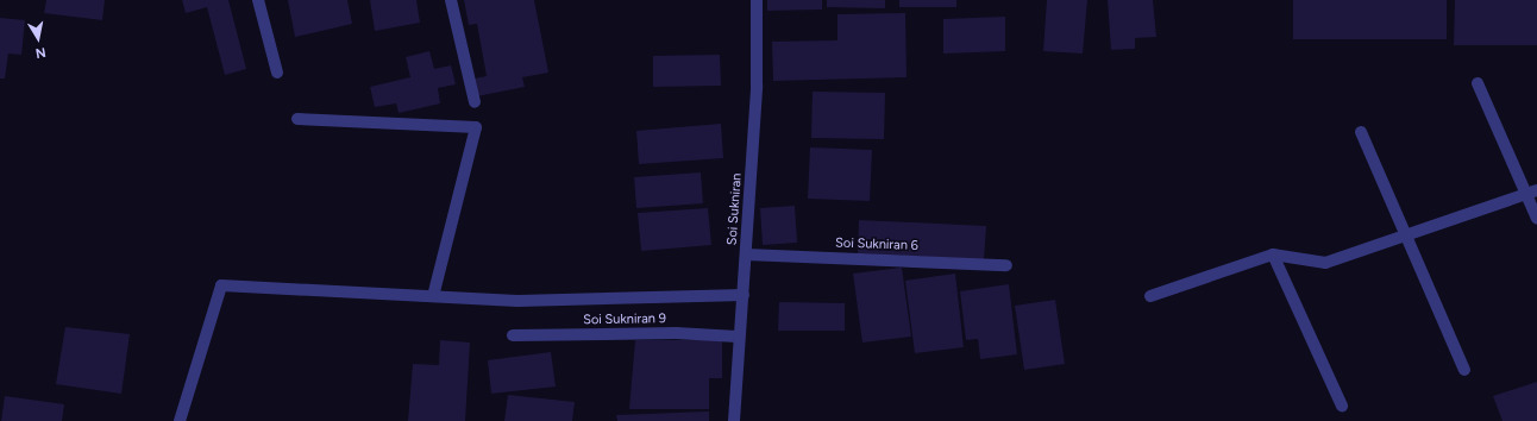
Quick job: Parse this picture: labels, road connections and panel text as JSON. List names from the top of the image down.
{
  "streets": {
    "street": ["Soi Sukniran", "Soi Sukniran 6", "Soi Sukniran 9"]
  },
  "crossings": [
    ["Soi Sukniran", "Soi Sukniran 6"],
    ["Soi Sukniran", "Soi Sukniran 9"]
  ],
  "north": "bottom"
}
